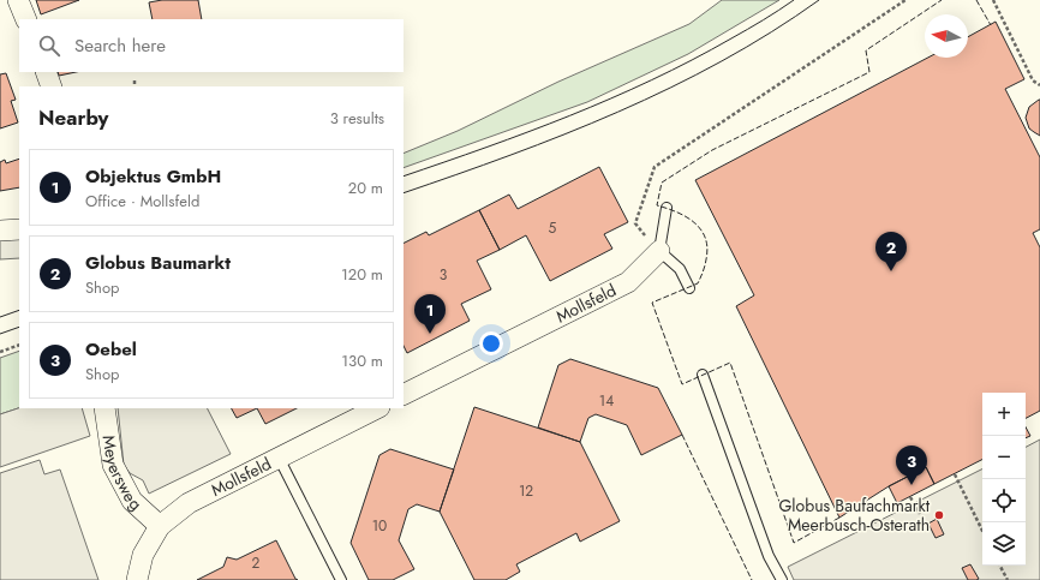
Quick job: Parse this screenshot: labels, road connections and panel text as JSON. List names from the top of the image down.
{
  "streets": {
    "street": ["Mollsfeld", "Meyersweg"]
  },
  "crossings": [
    ["Mollsfeld", "Meyersweg"]
  ],
  "places": ["Globus Baufachmarkt Meerbusch-Osterath"],
  "house_numbers": [
    "5",
    "3",
    "14",
    "12",
    "10",
    "2"
  ],
  "north": "left",
  "page": {
    "search": "Search here",
    "heading": ["Nearby", "3 results"],
    "list": [
      {
        "mark": "1",
        "name": "Objektus GmbH",
        "note": "Office · Mollsfeld",
        "value": "20 m"
      },
      {
        "mark": "2",
        "name": "Globus Baumarkt",
        "note": "Shop",
        "value": "120 m"
      },
      {
        "mark": "3",
        "name": "Oebel",
        "note": "Shop",
        "value": "130 m"
      }
    ],
    "pins": ["2", "1", "3"],
    "map_buttons": ["+", "−"]
  }
}
